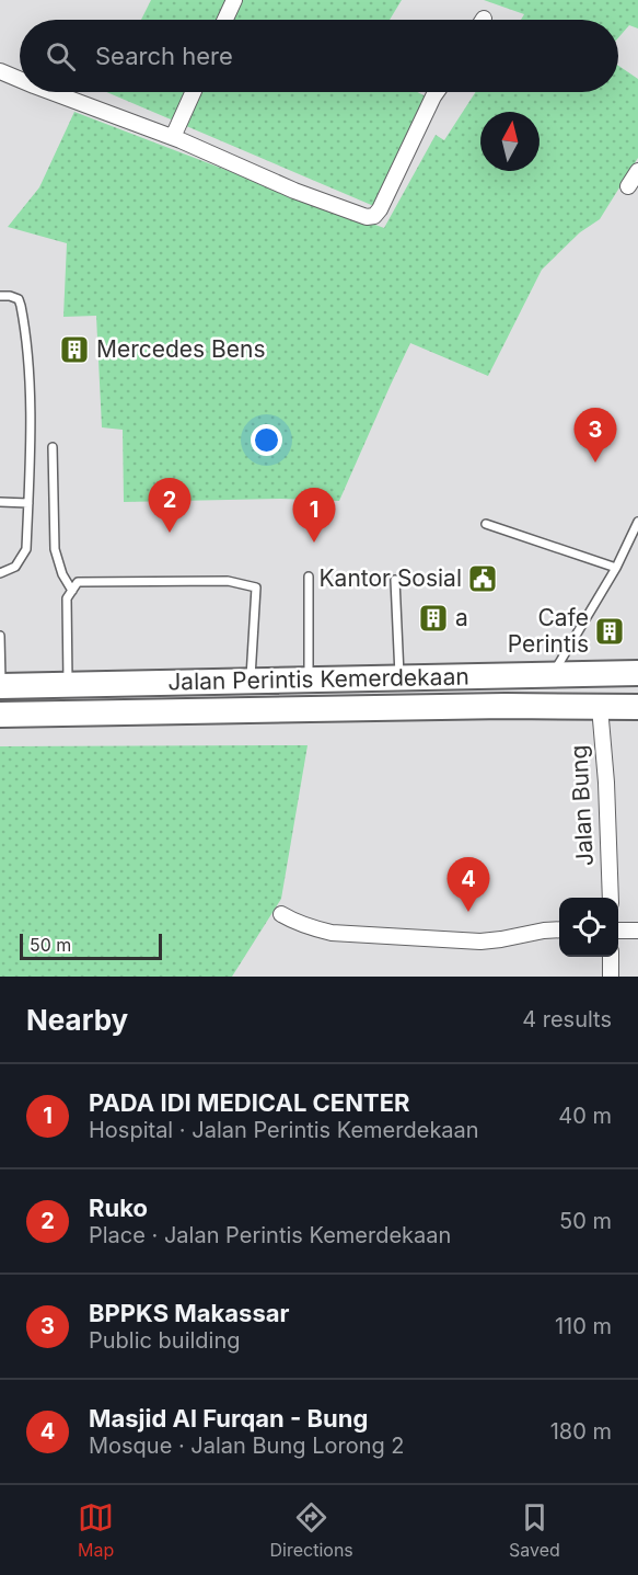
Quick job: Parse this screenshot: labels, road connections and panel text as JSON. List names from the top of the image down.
{
  "streets": {
    "highway": ["Jalan Perintis Kemerdekaan"],
    "street": ["Jalan Bung"]
  },
  "crossings": [
    ["Jalan Perintis Kemerdekaan", "Jalan Bung"]
  ],
  "places": {
    "building": ["Mercedes Bens", "a", "Cafe Perintis"],
    "public building": ["Kantor Sosial"]
  },
  "scale_bar": "50 m",
  "north": "top",
  "page": {
    "search": "Search here",
    "pins": [
      "3",
      "2",
      "1",
      "4"
    ],
    "scale": "50 m",
    "heading": ["Nearby", "4 results"],
    "list": [
      {
        "mark": "1",
        "name": "PADA IDI MEDICAL CENTER",
        "note": "Hospital · Jalan Perintis Kemerdekaan",
        "value": "40 m"
      },
      {
        "mark": "2",
        "name": "Ruko",
        "note": "Place · Jalan Perintis Kemerdekaan",
        "value": "50 m"
      },
      {
        "mark": "3",
        "name": "BPPKS Makassar",
        "note": "Public building",
        "value": "110 m"
      },
      {
        "mark": "4",
        "name": "Masjid Al Furqan - Bung",
        "note": "Mosque · Jalan Bung Lorong 2",
        "value": "180 m"
      }
    ],
    "nav": ["Map", "Directions", "Saved"]
  }
}
